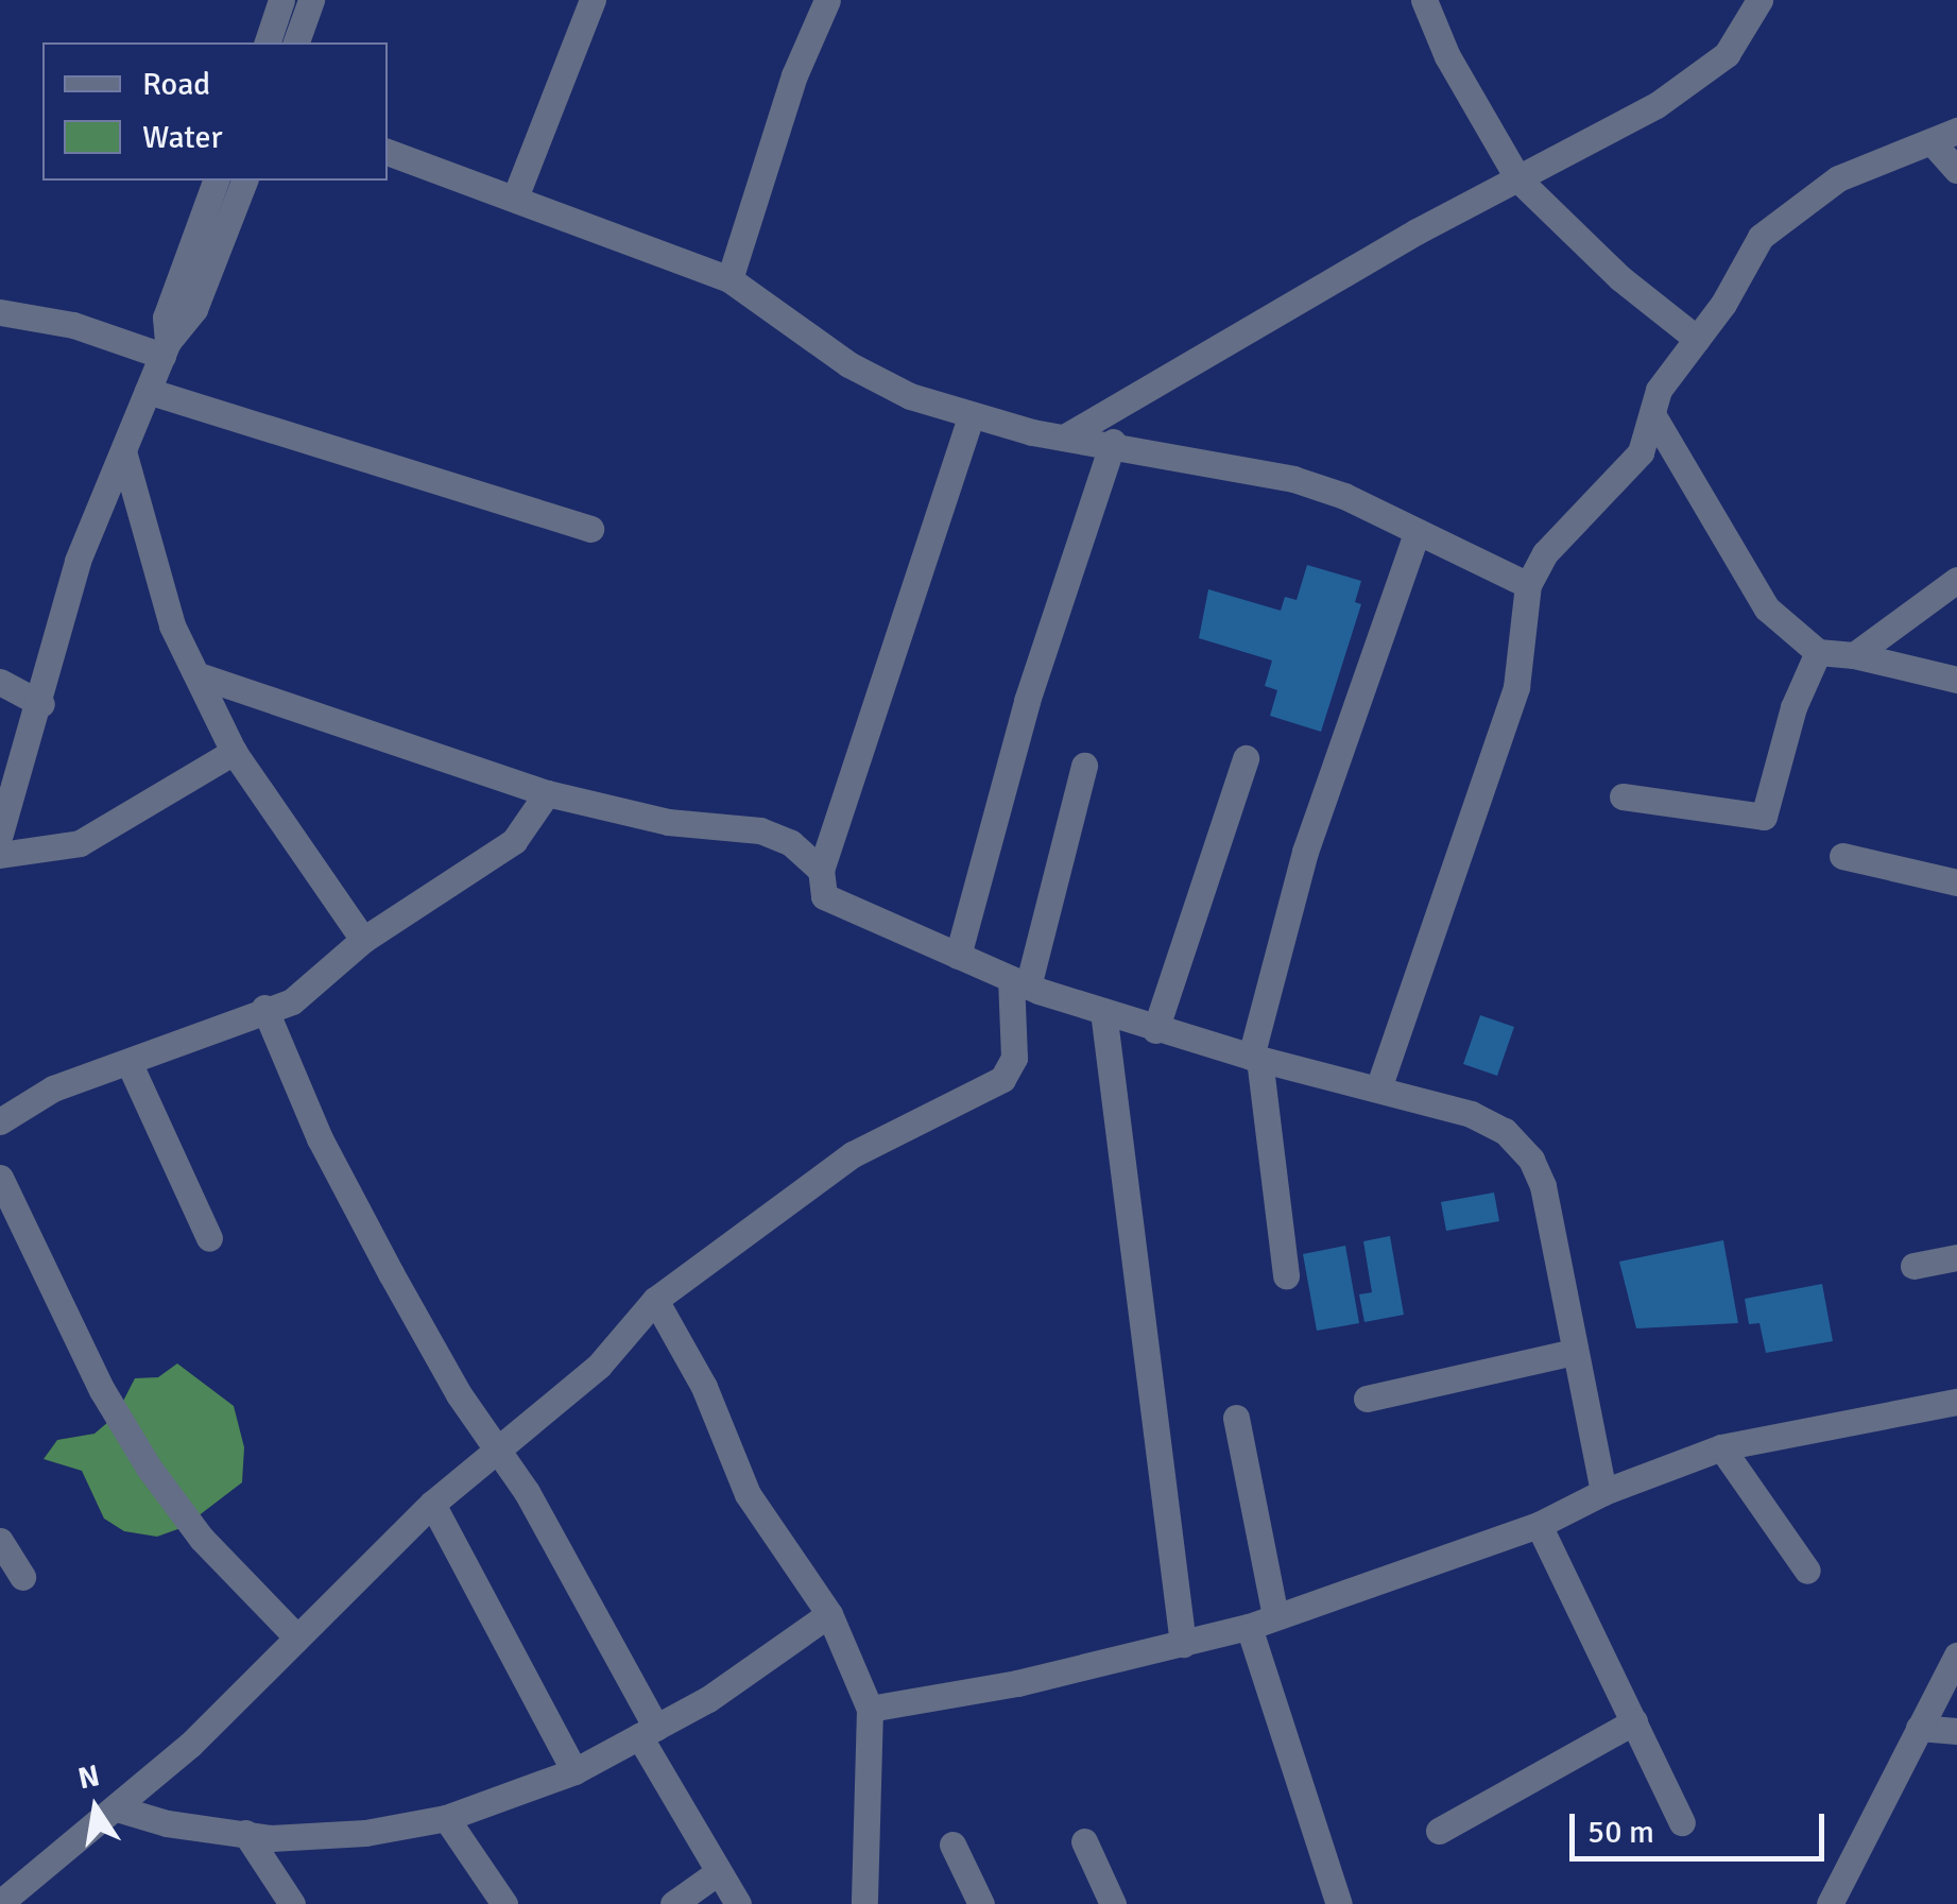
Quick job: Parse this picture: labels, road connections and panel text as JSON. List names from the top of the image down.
{
  "legend": ["Road", "Water"],
  "scale_bar": "50 m",
  "north": "top"
}
